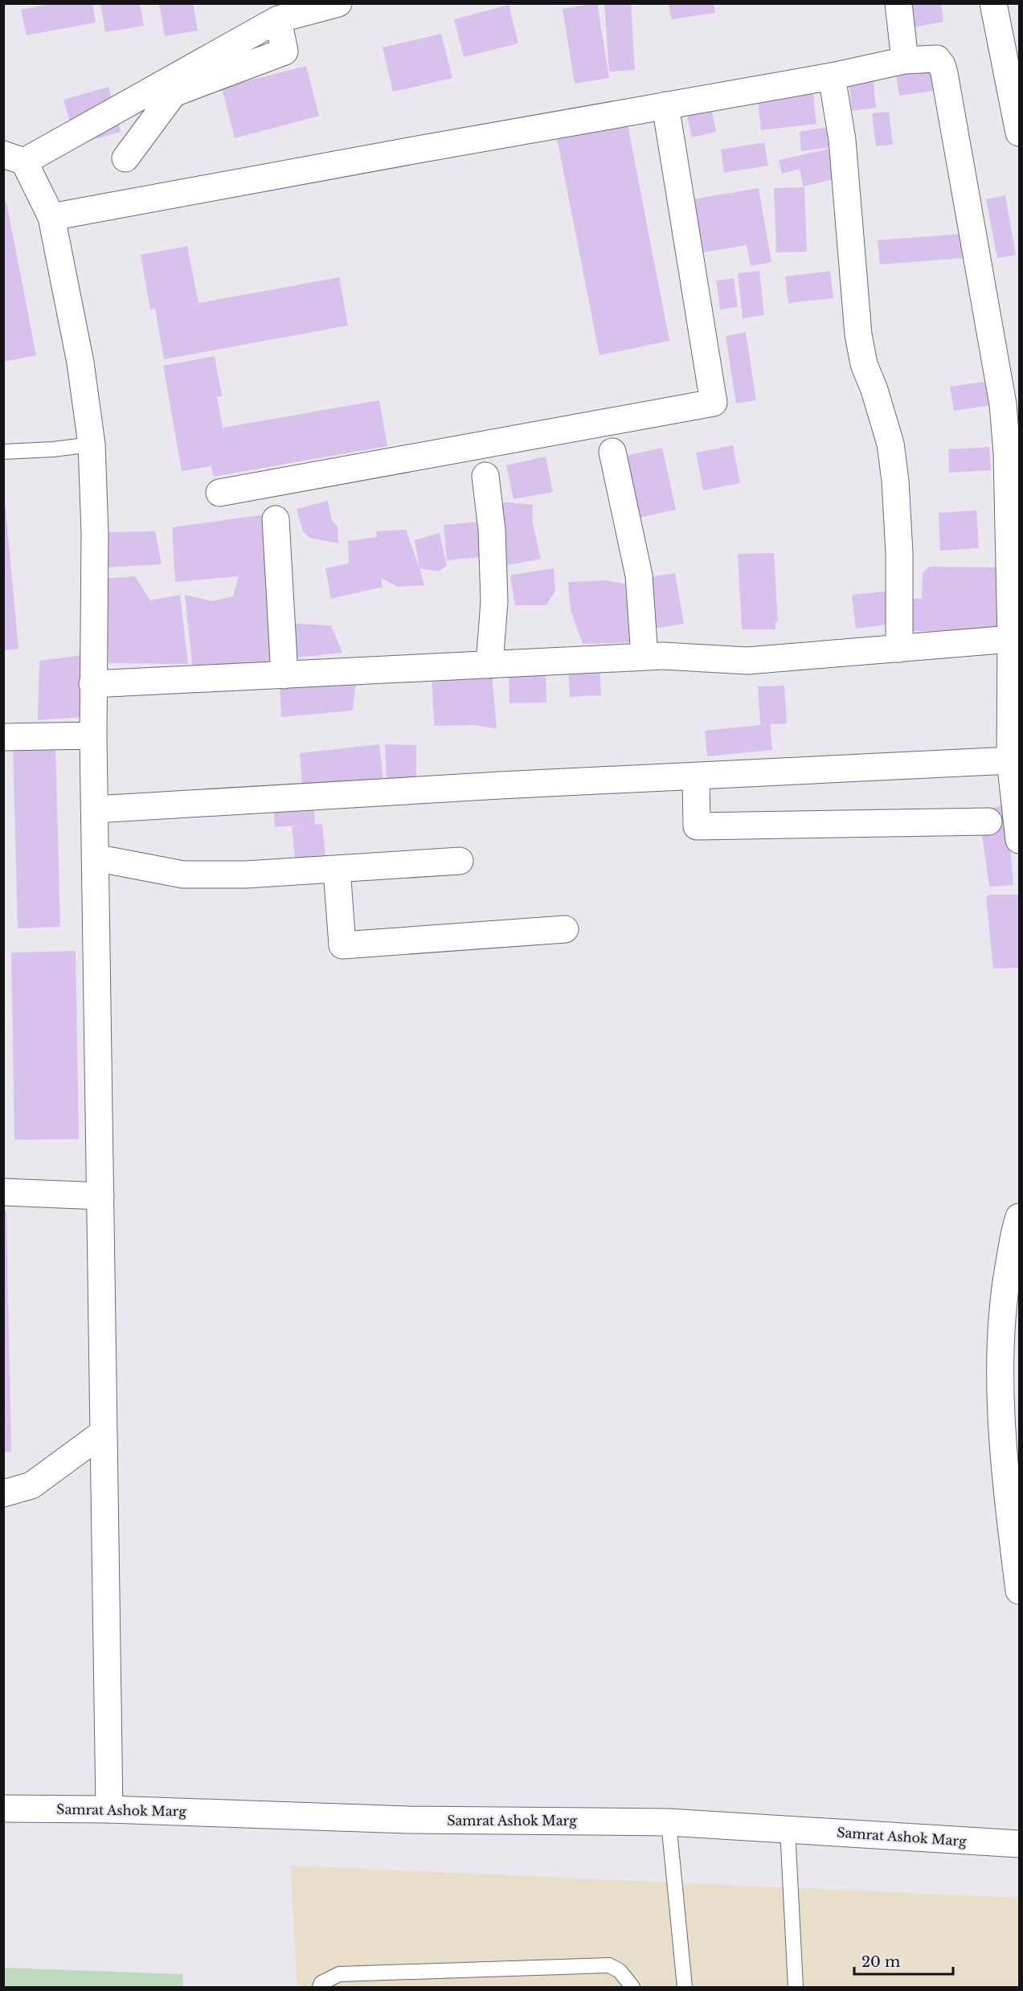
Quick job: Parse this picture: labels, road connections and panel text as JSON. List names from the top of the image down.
{
  "streets": {
    "street": ["Samrat Ashok Marg"]
  },
  "scale_bar": "20 m"
}
